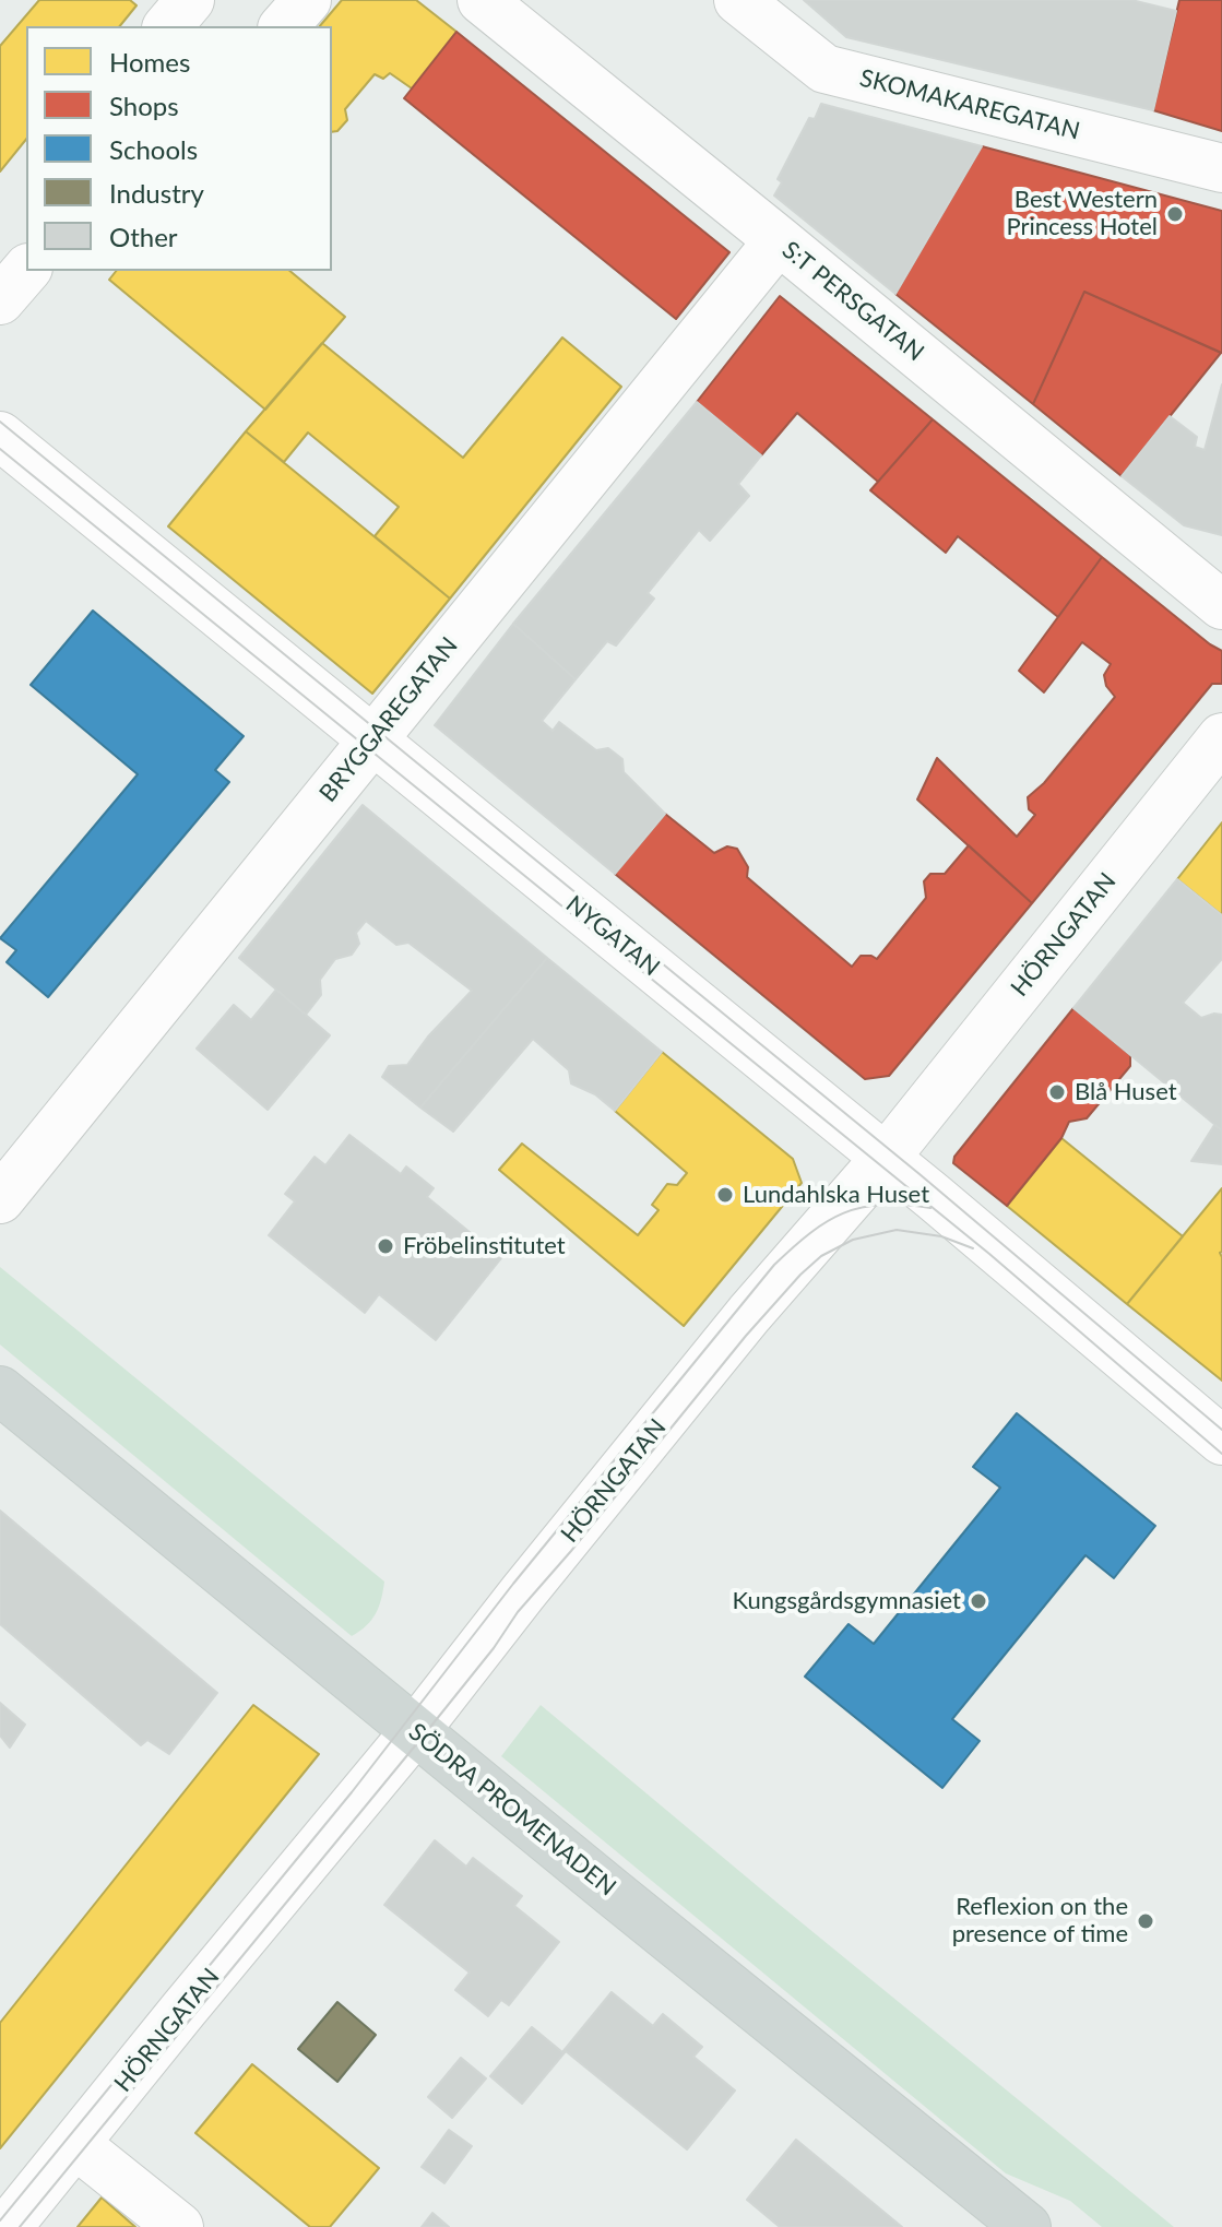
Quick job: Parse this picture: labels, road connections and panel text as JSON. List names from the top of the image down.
{
  "streets": {
    "main road": ["SÖDRA PROMENADEN"],
    "street": [
      "SKOMAKAREGATAN",
      "S:T PERSGATAN",
      "BRYGGAREGATAN",
      "HÖRNGATAN",
      "NYGATAN"
    ]
  },
  "crossings": [
    ["S:T PERSGATAN", "BRYGGAREGATAN"],
    ["BRYGGAREGATAN", "NYGATAN"],
    ["HÖRNGATAN", "NYGATAN"],
    ["HÖRNGATAN", "SÖDRA PROMENADEN"]
  ],
  "places": [
    "Best Western Princess Hotel",
    "Blå Huset",
    "Lundahlska Huset",
    "Fröbelinstitutet",
    "Kungsgårdsgymnasiet",
    "Reflexion on the presence of time"
  ],
  "legend": [
    "Homes",
    "Shops",
    "Schools",
    "Industry",
    "Other"
  ]
}
